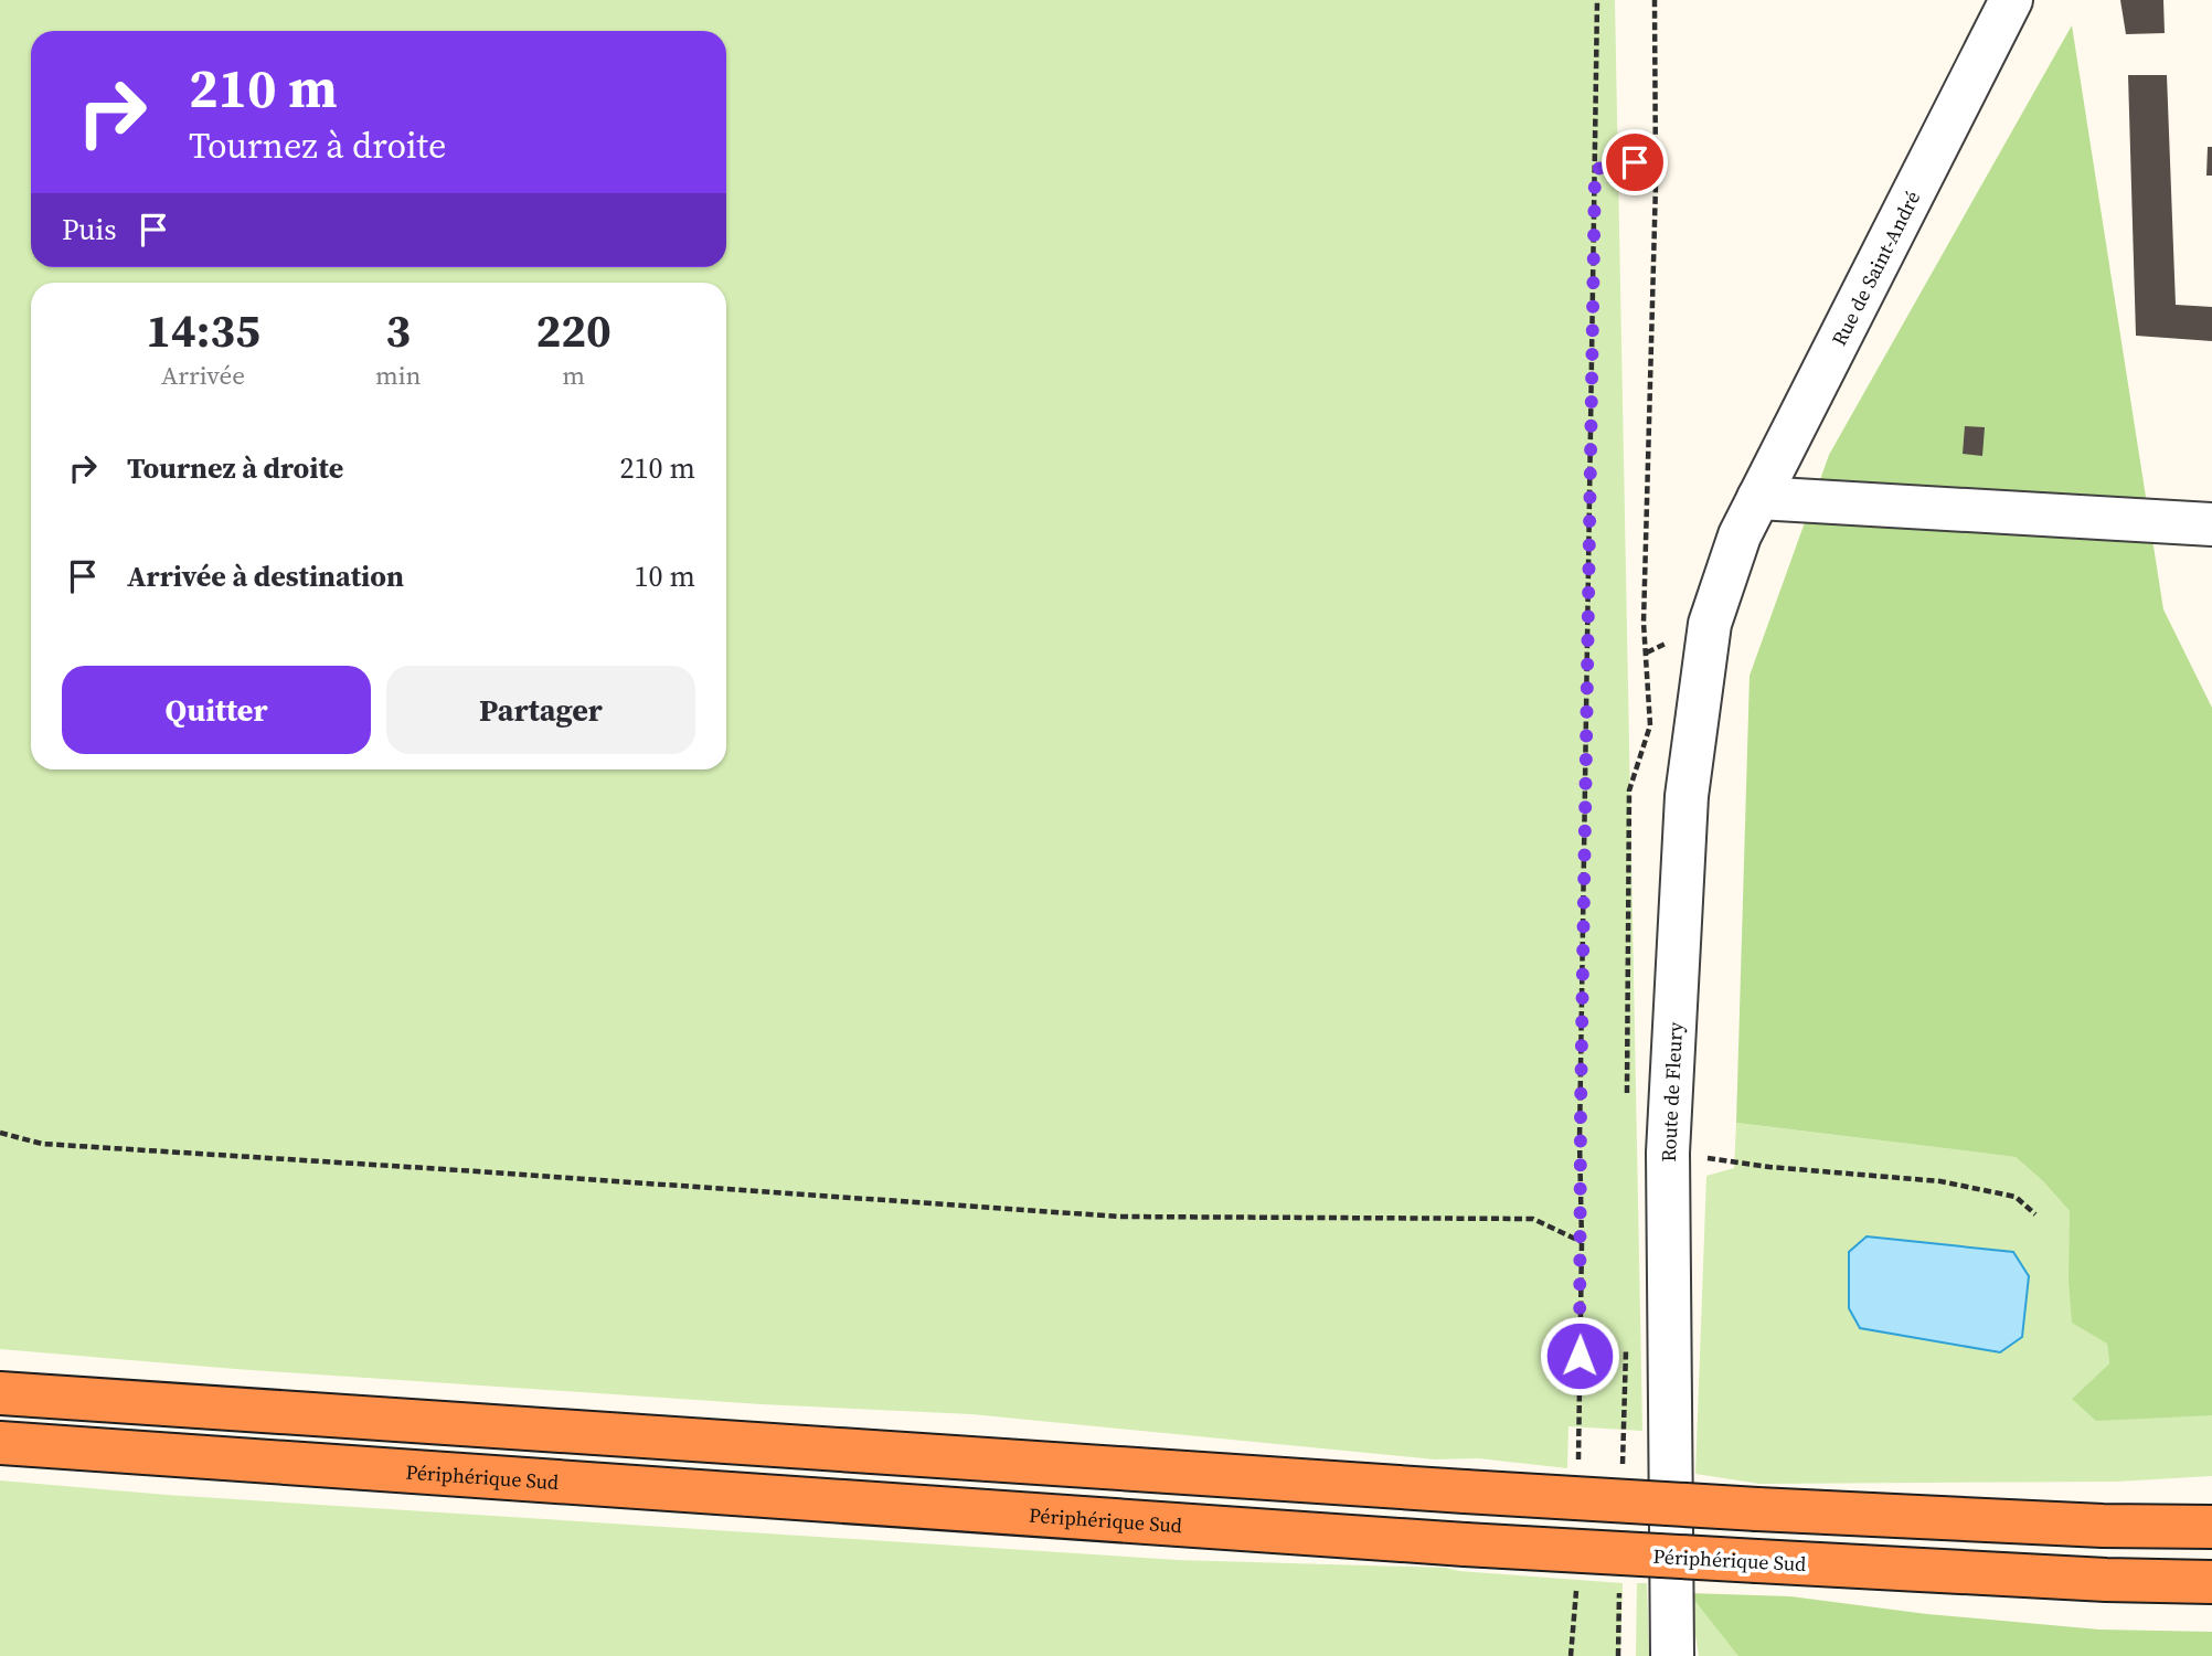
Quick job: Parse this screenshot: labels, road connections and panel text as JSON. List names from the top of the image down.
{
  "streets": {
    "highway": ["Périphérique Sud"],
    "street": ["Rue de Saint-André", "Route de Fleury"]
  },
  "crossings": [
    ["Rue de Saint-André", "Route de Fleury"]
  ],
  "page": {
    "turn": ["210 m", "Tournez à droite"],
    "then": "Puis",
    "eta": [
      "14:35",
      "Arrivée",
      "3",
      "min",
      "220",
      "m"
    ],
    "list": [
      {
        "name": "Tournez à droite",
        "value": "210 m"
      },
      {
        "name": "Arrivée à destination",
        "value": "10 m"
      }
    ],
    "buttons": ["Quitter", "Partager"]
  }
}
